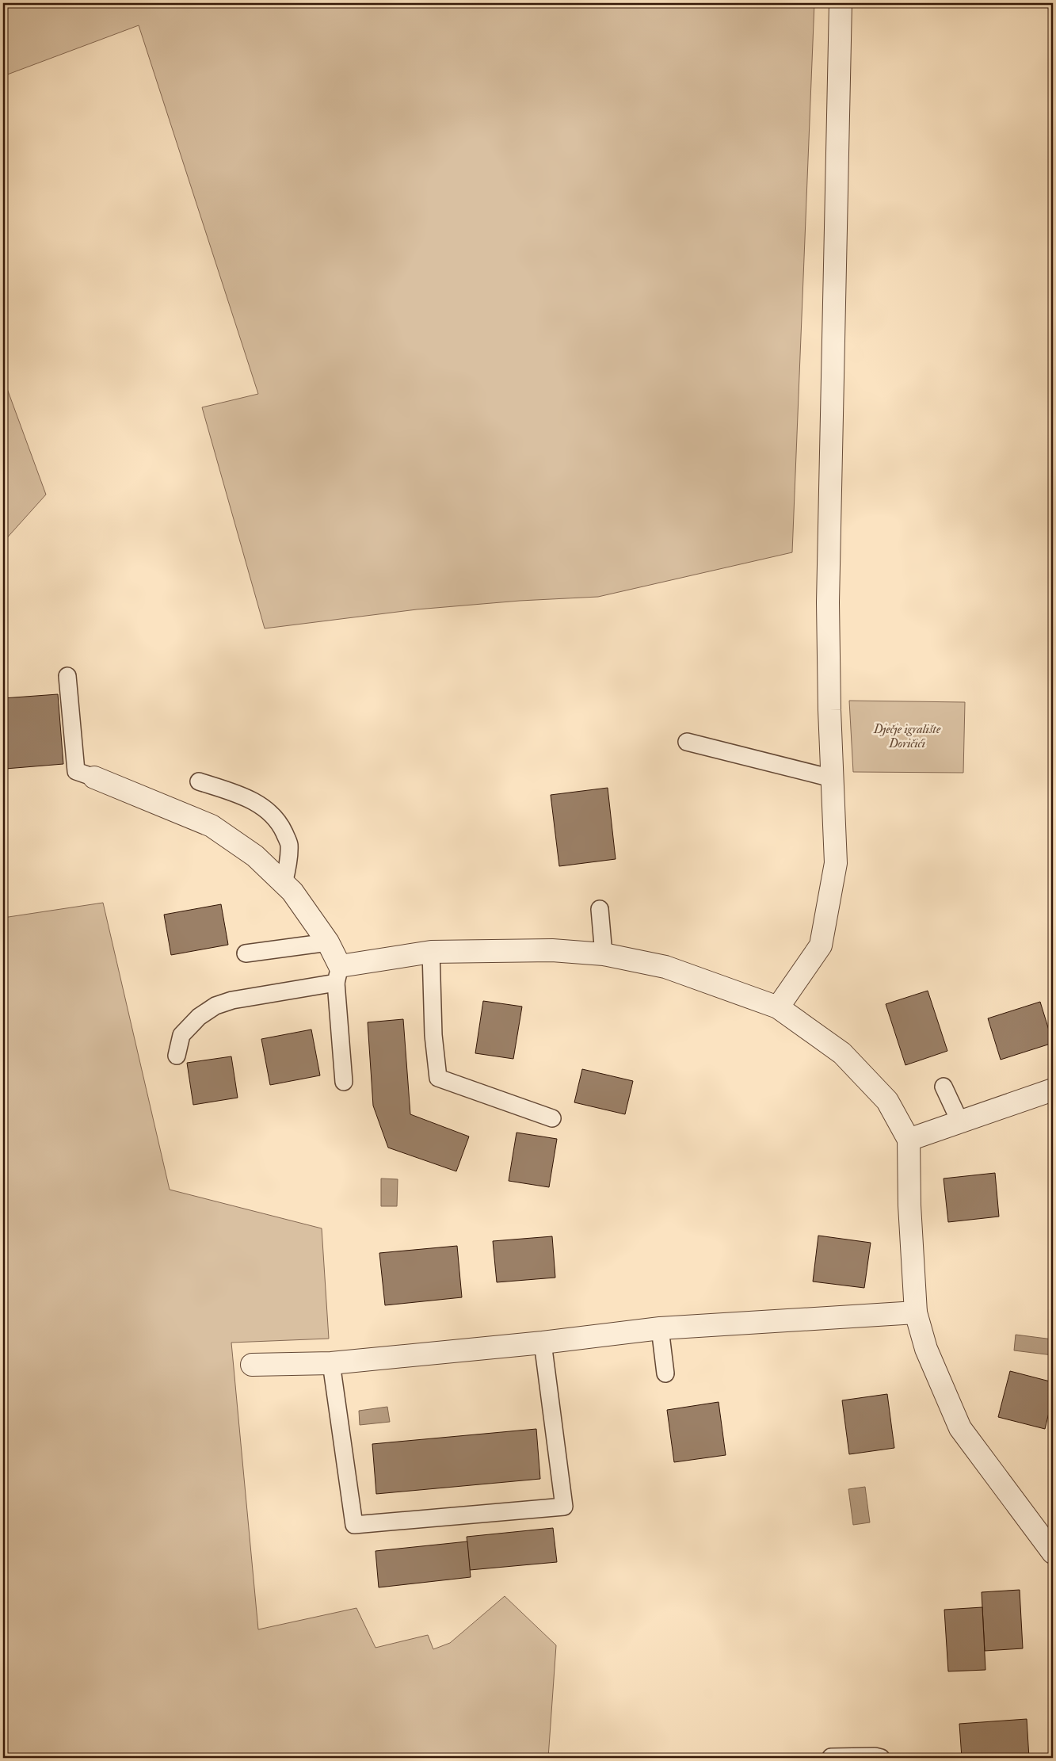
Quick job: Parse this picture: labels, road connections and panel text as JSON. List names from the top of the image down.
{
  "parks": ["Dječje igralište Doričići"]
}
